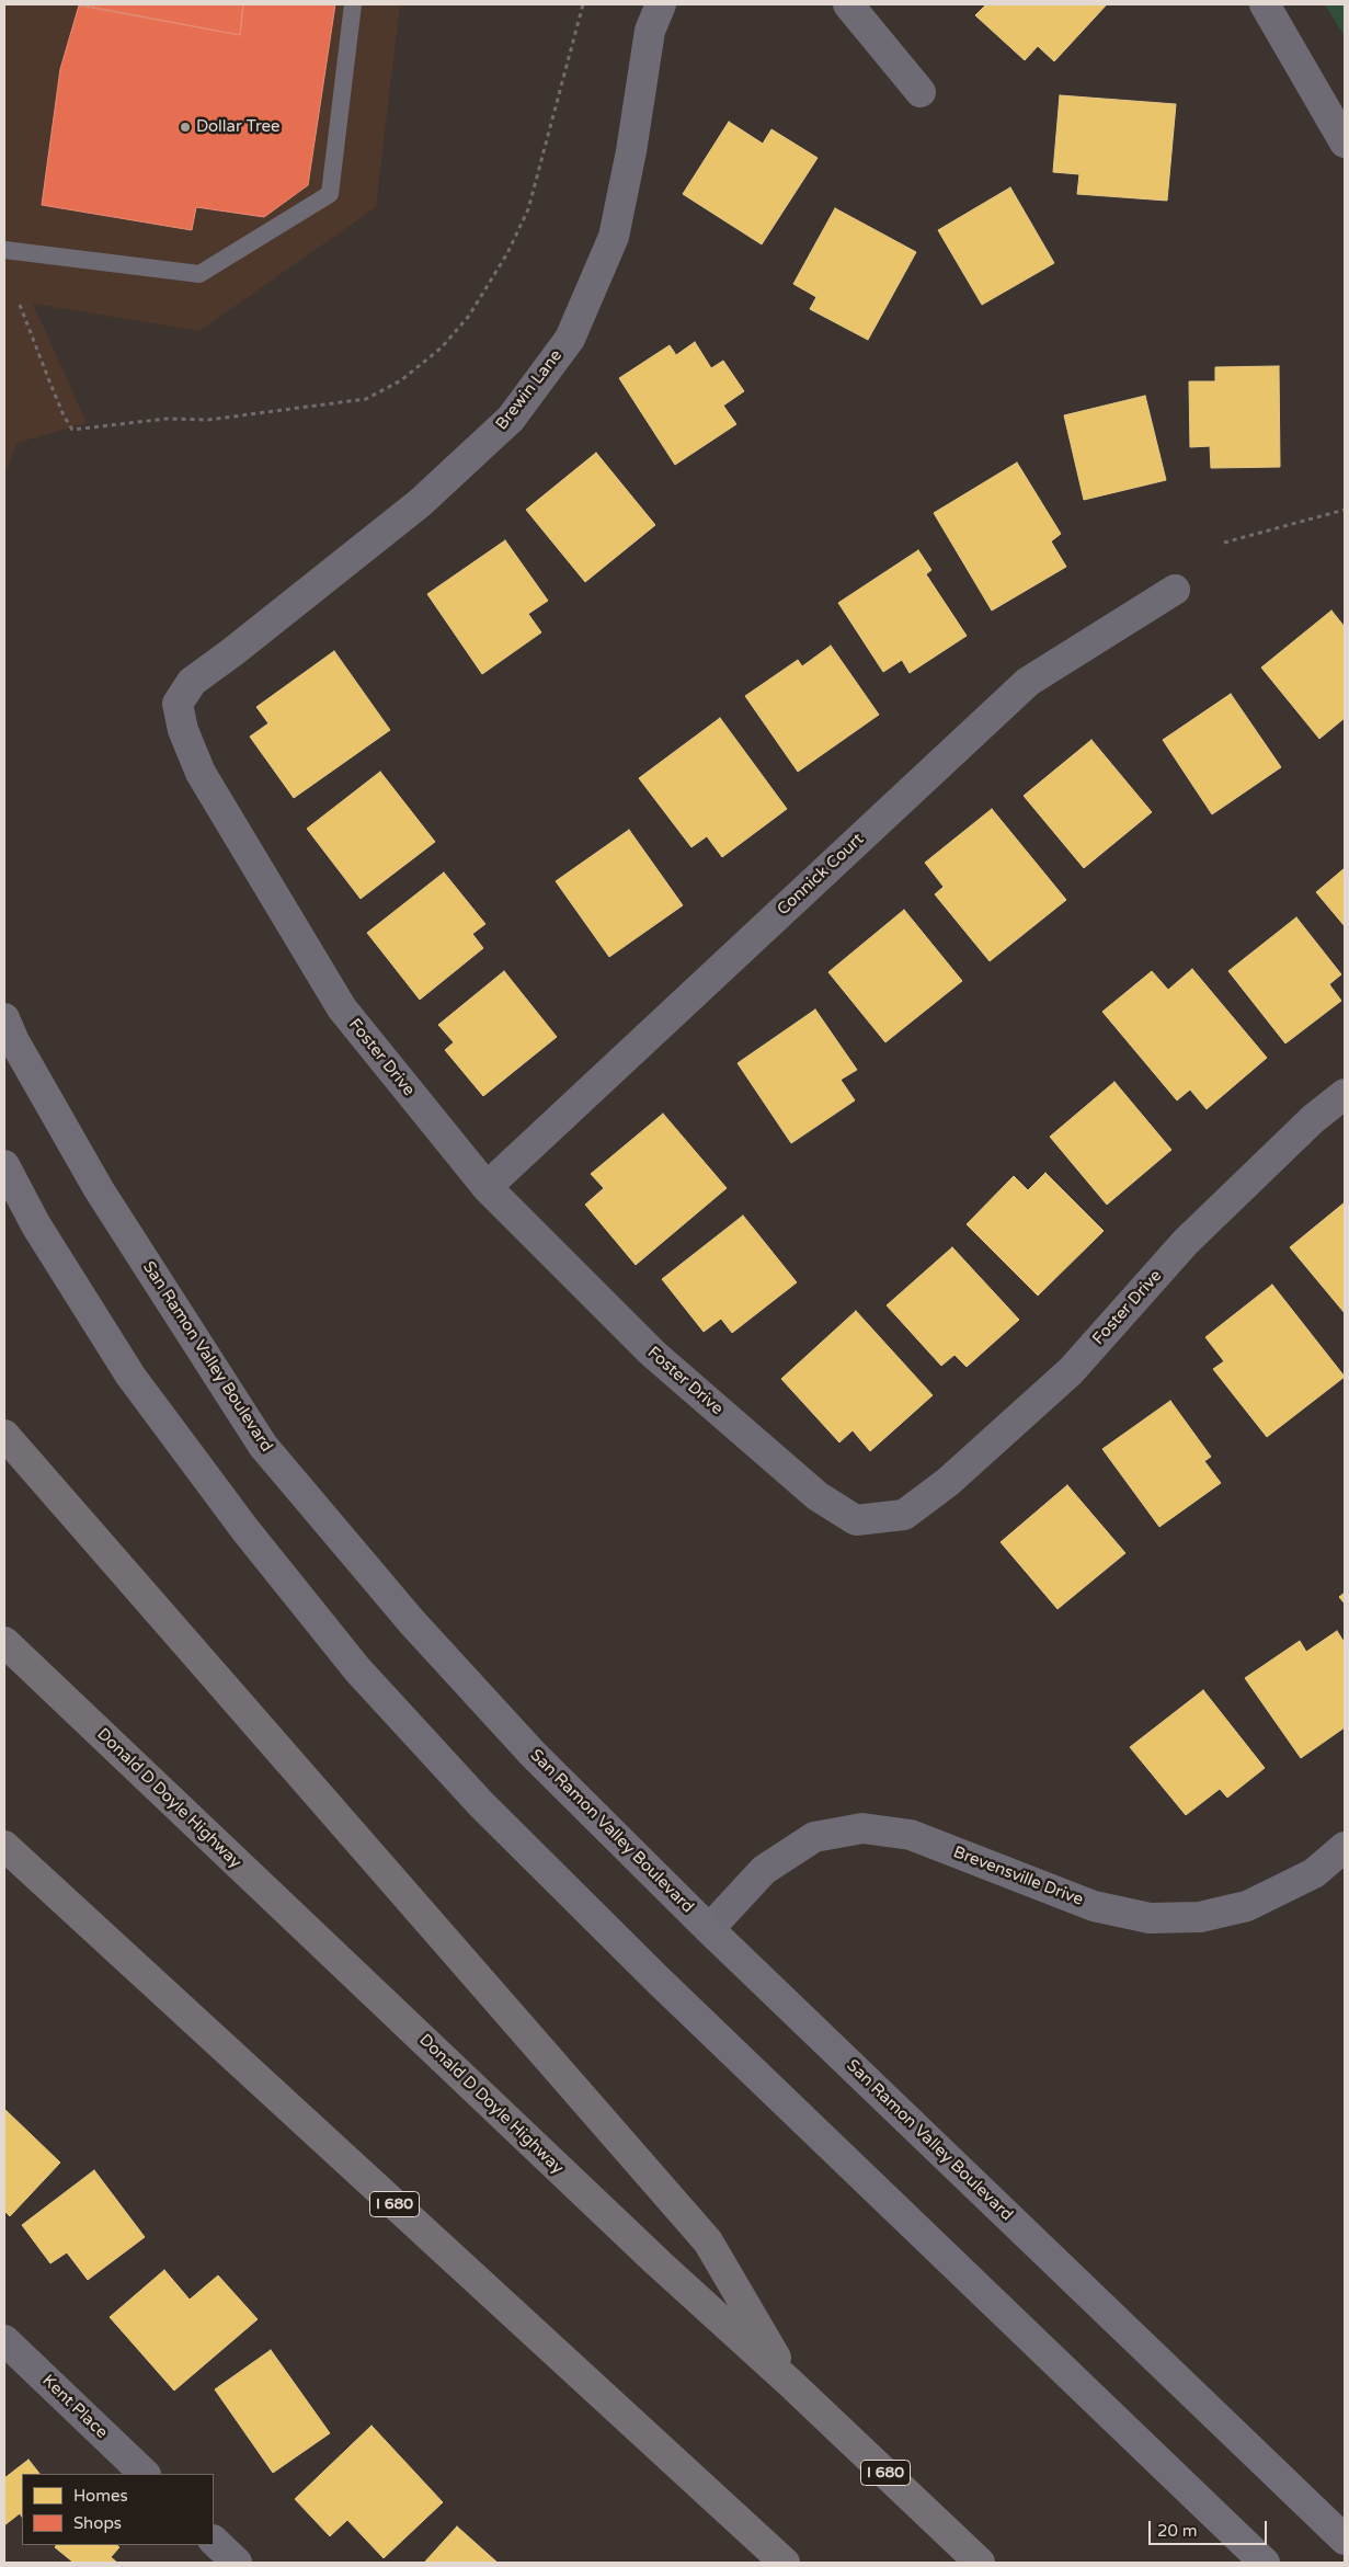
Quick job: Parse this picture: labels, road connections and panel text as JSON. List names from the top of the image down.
{
  "streets": {
    "highway": ["Donald D Doyle Highway", "I 680"],
    "main road": ["San Ramon Valley Boulevard"],
    "street": [
      "Brewin Lane",
      "Connick Court",
      "Foster Drive",
      "Brevensville Drive",
      "Kent Place"
    ]
  },
  "crossings": [
    ["Brewin Lane", "Foster Drive"],
    ["Connick Court", "Foster Drive"],
    ["San Ramon Valley Boulevard", "Brevensville Drive"]
  ],
  "places": ["Dollar Tree"],
  "legend": ["Homes", "Shops"],
  "scale_bar": "20 m"
}
